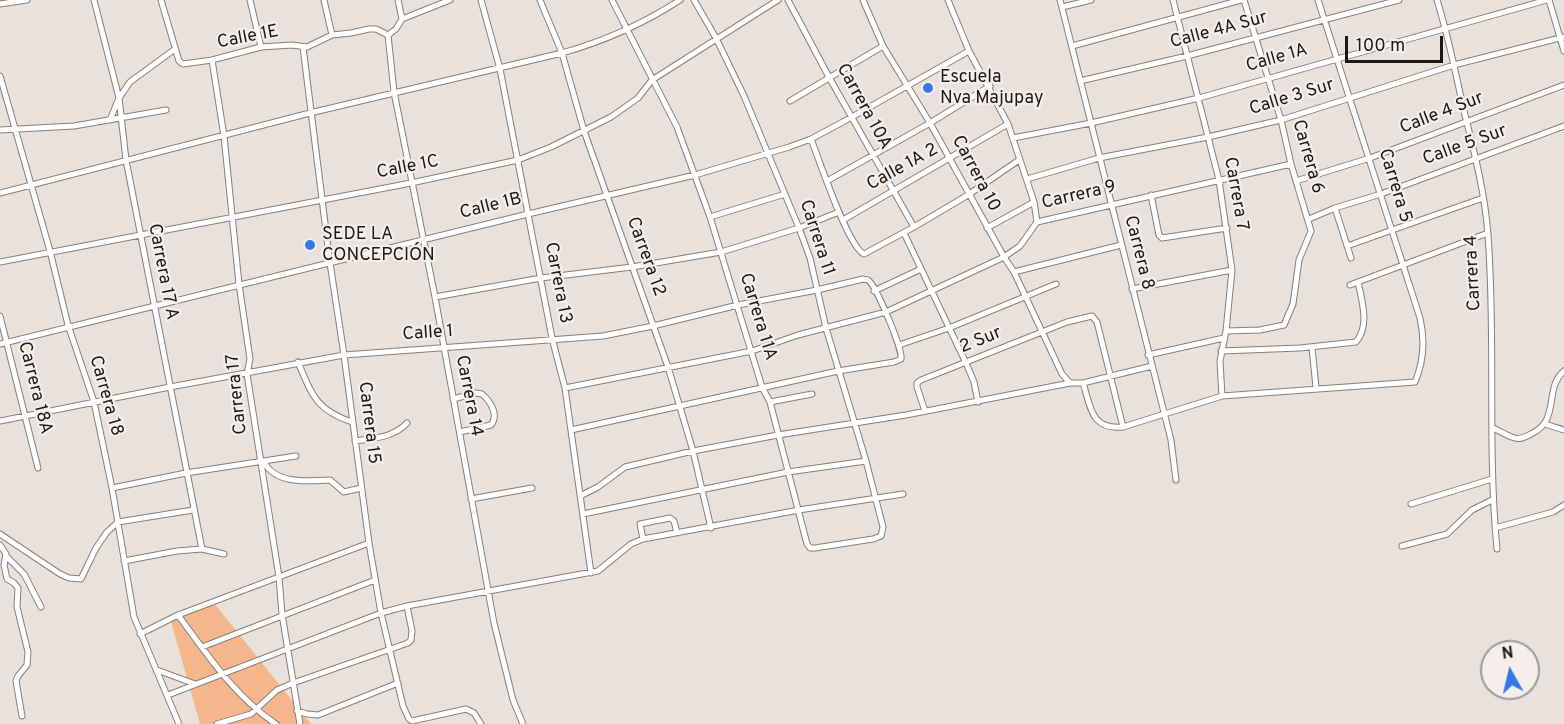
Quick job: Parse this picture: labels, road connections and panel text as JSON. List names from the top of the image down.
{
  "streets": {
    "street": [
      "Calle 4A Sur",
      "Calle 1E",
      "Calle 1A",
      "Calle 3 Sur",
      "Carrera 10A",
      "Calle 4 Sur",
      "Calle 5 Sur",
      "Carrera 6",
      "Calle 1C",
      "Calle 1A 2",
      "Carrera 10",
      "Carrera 5",
      "Carrera 7",
      "Carrera 9",
      "Calle 1B",
      "Carrera 11",
      "Carrera 8",
      "Carrera 12",
      "Carrera 17 A",
      "Carrera 4",
      "Carrera 13",
      "Carrera 11A",
      "Calle 1",
      "2 Sur",
      "Carrera 18A",
      "Carrera 17",
      "Carrera 18",
      "Carrera 14",
      "Carrera 15"
    ]
  },
  "crossings": [
    ["Calle 4A Sur", "Carrera 6"],
    ["Calle 4A Sur", "Carrera 5"],
    ["Calle 4A Sur", "Carrera 7"],
    ["Calle 4A Sur", "Carrera 8"],
    ["Calle 1E", "Carrera 17"],
    ["Calle 1E", "Carrera 14"],
    ["Calle 1E", "Carrera 15"],
    ["Calle 1A", "Carrera 6"],
    ["Calle 1A", "Carrera 5"],
    ["Calle 1A", "Carrera 7"],
    ["Calle 1A", "Carrera 9"],
    ["Calle 1A", "Carrera 8"],
    ["Calle 1A", "Carrera 4"],
    ["Calle 3 Sur", "Carrera 6"],
    ["Calle 3 Sur", "Carrera 5"],
    ["Calle 3 Sur", "Carrera 7"],
    ["Calle 3 Sur", "Carrera 9"],
    ["Calle 3 Sur", "Carrera 8"],
    ["Calle 3 Sur", "Carrera 4"],
    ["Carrera 10A", "Calle 1A 2"],
    ["Carrera 10A", "Calle 1B"],
    ["Calle 4 Sur", "Carrera 6"],
    ["Calle 4 Sur", "Carrera 5"],
    ["Calle 4 Sur", "Carrera 4"],
    ["Calle 5 Sur", "Carrera 6"],
    ["Calle 5 Sur", "Carrera 5"],
    ["Calle 5 Sur", "Carrera 4"],
    ["Carrera 6", "Carrera 9"],
    ["Calle 1C", "Carrera 11"],
    ["Calle 1C", "Carrera 12"],
    ["Calle 1C", "Carrera 17 A"],
    ["Calle 1C", "Carrera 13"],
    ["Calle 1C", "Carrera 11A"],
    ["Calle 1C", "Carrera 17"],
    ["Calle 1C", "Carrera 18"],
    ["Calle 1C", "Carrera 14"],
    ["Calle 1C", "Carrera 15"],
    ["Calle 1A 2", "Carrera 10"],
    ["Calle 1A 2", "Carrera 9"],
    ["Carrera 10", "Calle 1B"],
    ["Carrera 10", "2 Sur"],
    ["Carrera 7", "Carrera 9"],
    ["Carrera 9", "Calle 1B"],
    ["Carrera 9", "Carrera 8"],
    ["Calle 1B", "Carrera 11"],
    ["Calle 1B", "Carrera 12"],
    ["Calle 1B", "Carrera 17 A"],
    ["Calle 1B", "Carrera 13"],
    ["Calle 1B", "Carrera 11A"],
    ["Calle 1B", "Carrera 18A"],
    ["Calle 1B", "Carrera 17"],
    ["Calle 1B", "Carrera 18"],
    ["Calle 1B", "Carrera 14"],
    ["Calle 1B", "Carrera 15"],
    ["Carrera 11", "Carrera 11A"],
    ["Carrera 11", "Calle 1"],
    ["Carrera 12", "Calle 1"],
    ["Carrera 17 A", "Calle 1"],
    ["Carrera 13", "Calle 1"],
    ["Carrera 11A", "Calle 1"],
    ["Calle 1", "Carrera 18A"],
    ["Calle 1", "Carrera 17"],
    ["Calle 1", "Carrera 18"],
    ["Calle 1", "Carrera 14"],
    ["Calle 1", "Carrera 15"]
  ],
  "places": ["Escuela Nva Majupay", "SEDE LA CONCEPCIÓN"],
  "scale_bar": "100 m",
  "north": "top"
}
